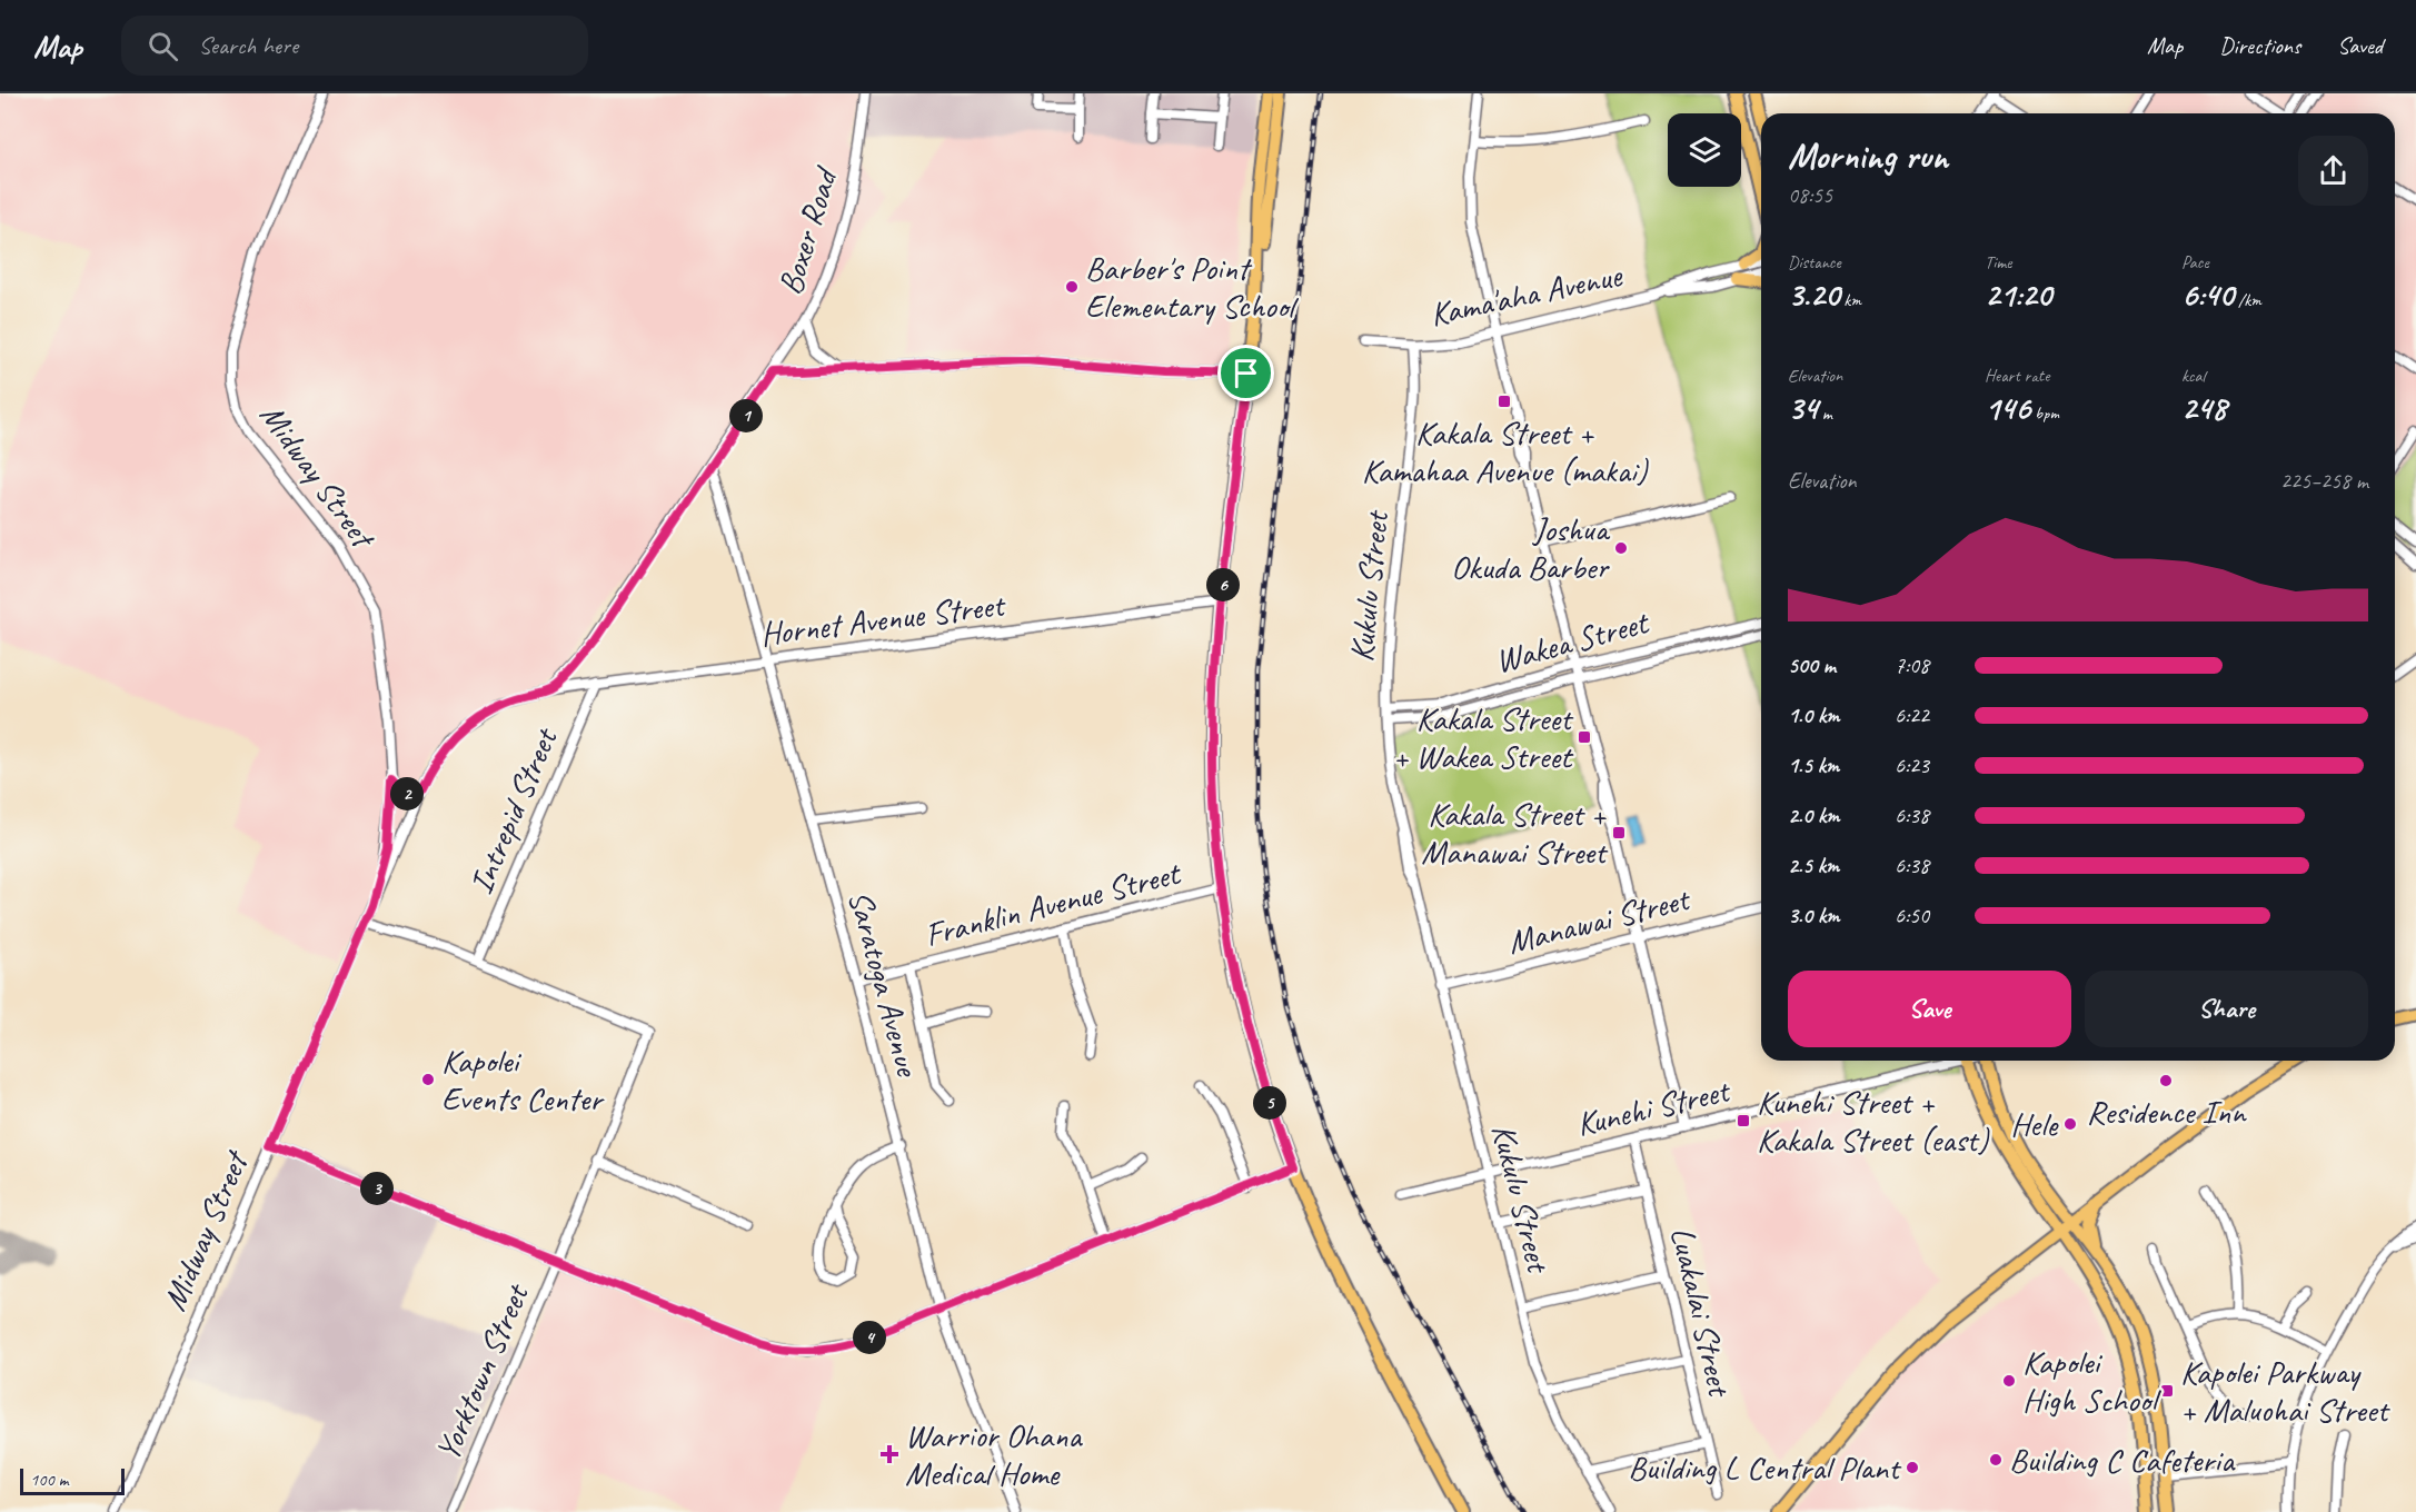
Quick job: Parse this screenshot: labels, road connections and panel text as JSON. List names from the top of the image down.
{
  "streets": {
    "street": [
      "Boxer Road",
      "Kama'aha Avenue",
      "Midway Street",
      "Kukulu Street",
      "Hornet Avenue Street",
      "Wakea Street",
      "Intrepid Street",
      "Franklin Avenue Street",
      "Manawai Street",
      "Saratoga Avenue",
      "Kunehi Street",
      "Luakalai Street",
      "Yorktown Street"
    ]
  },
  "crossings": [
    ["Boxer Road", "Hornet Avenue Street"],
    ["Boxer Road", "Saratoga Avenue"],
    ["Kama'aha Avenue", "Kukulu Street"],
    ["Kukulu Street", "Wakea Street"],
    ["Kukulu Street", "Manawai Street"],
    ["Kukulu Street", "Kunehi Street"],
    ["Hornet Avenue Street", "Intrepid Street"],
    ["Hornet Avenue Street", "Saratoga Avenue"],
    ["Intrepid Street", "Yorktown Street"],
    ["Franklin Avenue Street", "Saratoga Avenue"],
    ["Kunehi Street", "Luakalai Street"]
  ],
  "places": {
    "other": [
      "Barber's Point Elementary School",
      "Joshua Okuda Barber",
      "Kapolei Events Center",
      "Residence Inn",
      "Hele",
      "Kapolei High School",
      "Building C Cafeteria",
      "Building L Central Plant"
    ],
    "transit": [
      "Kakala Street + Kamahaa Avenue (makai)",
      "Kakala Street + Wakea Street",
      "Kakala Street + Manawai Street",
      "Kunehi Street + Kakala Street (east)",
      "Kapolei Parkway + Maluohai Street"
    ],
    "health": ["Warrior Ohana Medical Home"]
  },
  "scale_bar": "100 m",
  "page": {
    "header": "Map",
    "search": "Search here",
    "nav": ["Map", "Directions", "Saved"],
    "heading": ["Morning run", "08:55"],
    "stats": [
      ["Distance", "3.20 km"],
      ["Time", "21:20"],
      ["Pace", "6:40 /km"],
      ["Elevation", "34 m"],
      ["Heart rate", "146 bpm"],
      ["kcal", "248"]
    ],
    "pins": [
      "1",
      "6",
      "2",
      "5",
      "3",
      "4"
    ],
    "chart": ["Elevation", "225–258 m"],
    "list": [
      {
        "name": "500 m",
        "note": "7:08"
      },
      {
        "name": "1.0 km",
        "note": "6:22"
      },
      {
        "name": "1.5 km",
        "note": "6:23"
      },
      {
        "name": "2.0 km",
        "note": "6:38"
      },
      {
        "name": "2.5 km",
        "note": "6:38"
      },
      {
        "name": "3.0 km",
        "note": "6:50"
      }
    ],
    "buttons": ["Save", "Share"],
    "scale": "100 m"
  }
}
